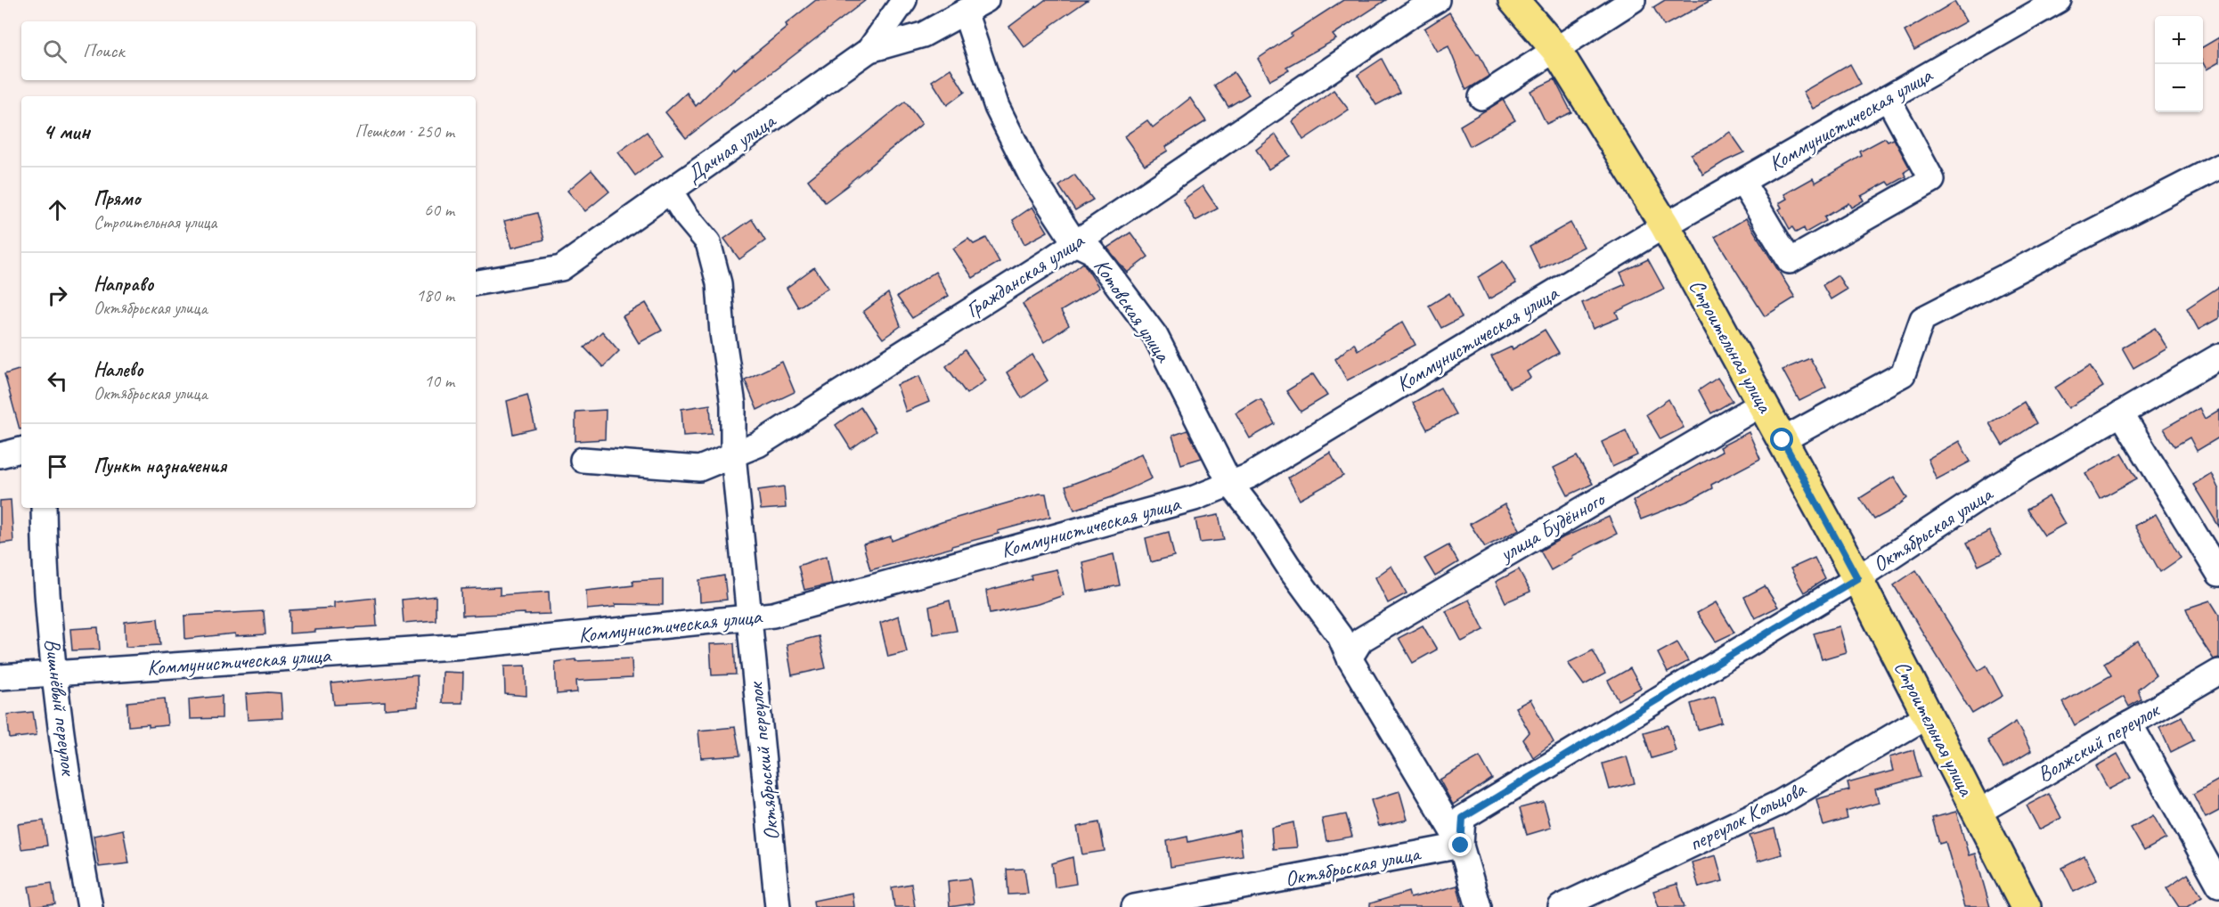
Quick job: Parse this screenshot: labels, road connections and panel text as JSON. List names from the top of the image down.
{
  "streets": {
    "main road": ["Строительная улица"],
    "street": [
      "Коммунистическая улица",
      "Дачная улица",
      "Гражданская улица",
      "Котовская улица",
      "улица Будённого",
      "Октябрьская улица",
      "Вишнёвый переулок",
      "Волжский переулок",
      "Октябрьский переулок",
      "переулок Кольцова"
    ]
  },
  "crossings": [
    ["Коммунистическая улица", "Котовская улица"],
    ["Коммунистическая улица", "Строительная улица"],
    ["Коммунистическая улица", "Вишнёвый переулок"],
    ["Коммунистическая улица", "Октябрьский переулок"],
    ["Дачная улица", "Котовская улица"],
    ["Гражданская улица", "Котовская улица"],
    ["Гражданская улица", "Октябрьский переулок"],
    ["Котовская улица", "улица Будённого"],
    ["Котовская улица", "Октябрьская улица"],
    ["Строительная улица", "улица Будённого"],
    ["Строительная улица", "Октябрьская улица"],
    ["Строительная улица", "Волжский переулок"],
    ["Строительная улица", "переулок Кольцова"]
  ],
  "page": {
    "map_buttons": ["+", "−"],
    "search": "Поиск",
    "heading": ["4 мин", "Пешком · 250 m"],
    "list": [
      ["Прямо", "Строительная улица", "60 m"],
      ["Направо", "Октябрьская улица", "180 m"],
      ["Налево", "Октябрьская улица", "10 m"],
      "Пункт назначения"
    ]
  }
}
